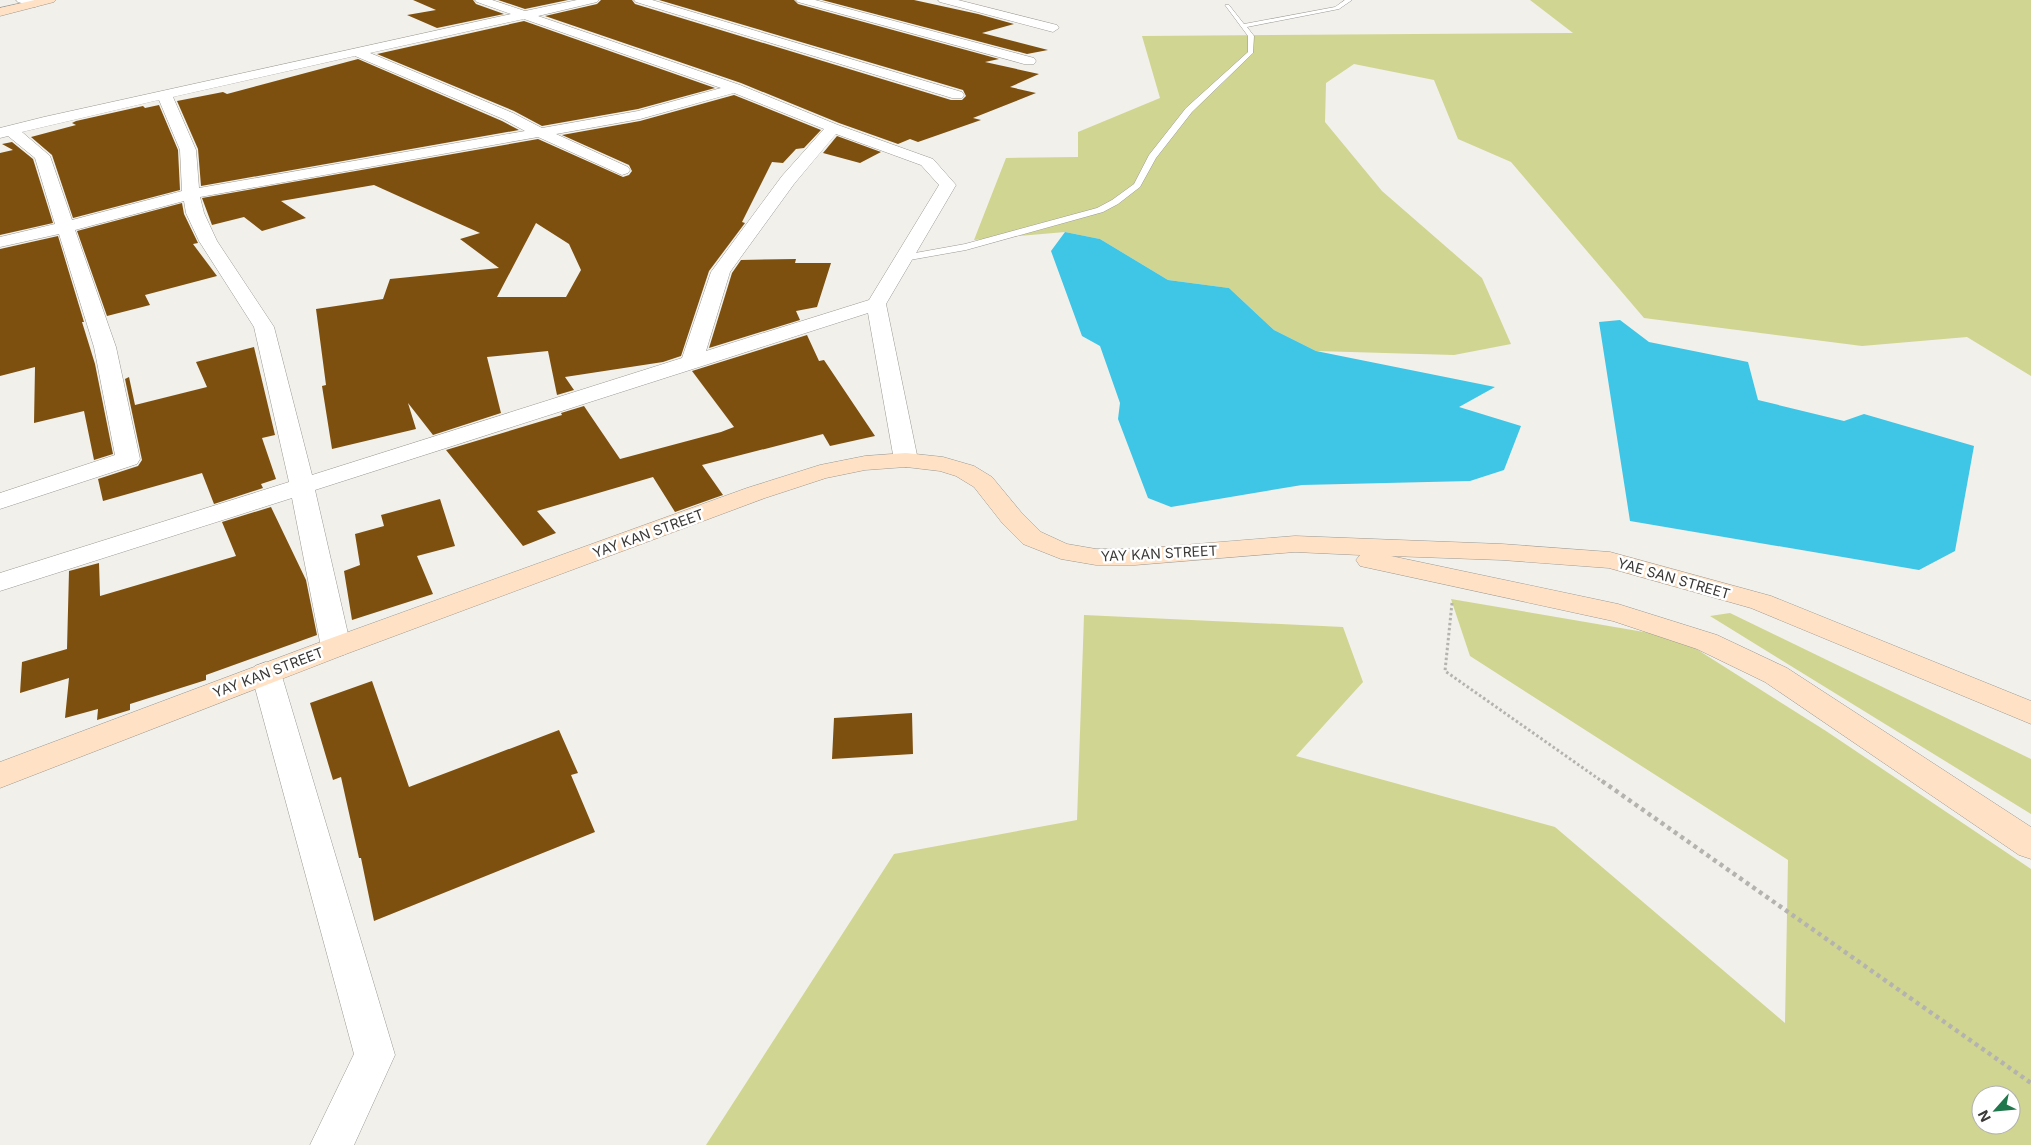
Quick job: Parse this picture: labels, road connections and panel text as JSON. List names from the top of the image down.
{
  "streets": {
    "main road": ["YAY KAN STREET", "YAE SAN STREET"]
  },
  "crossings": [
    ["YAY KAN STREET", "YAE SAN STREET"]
  ],
  "north": "bottom left"
}
